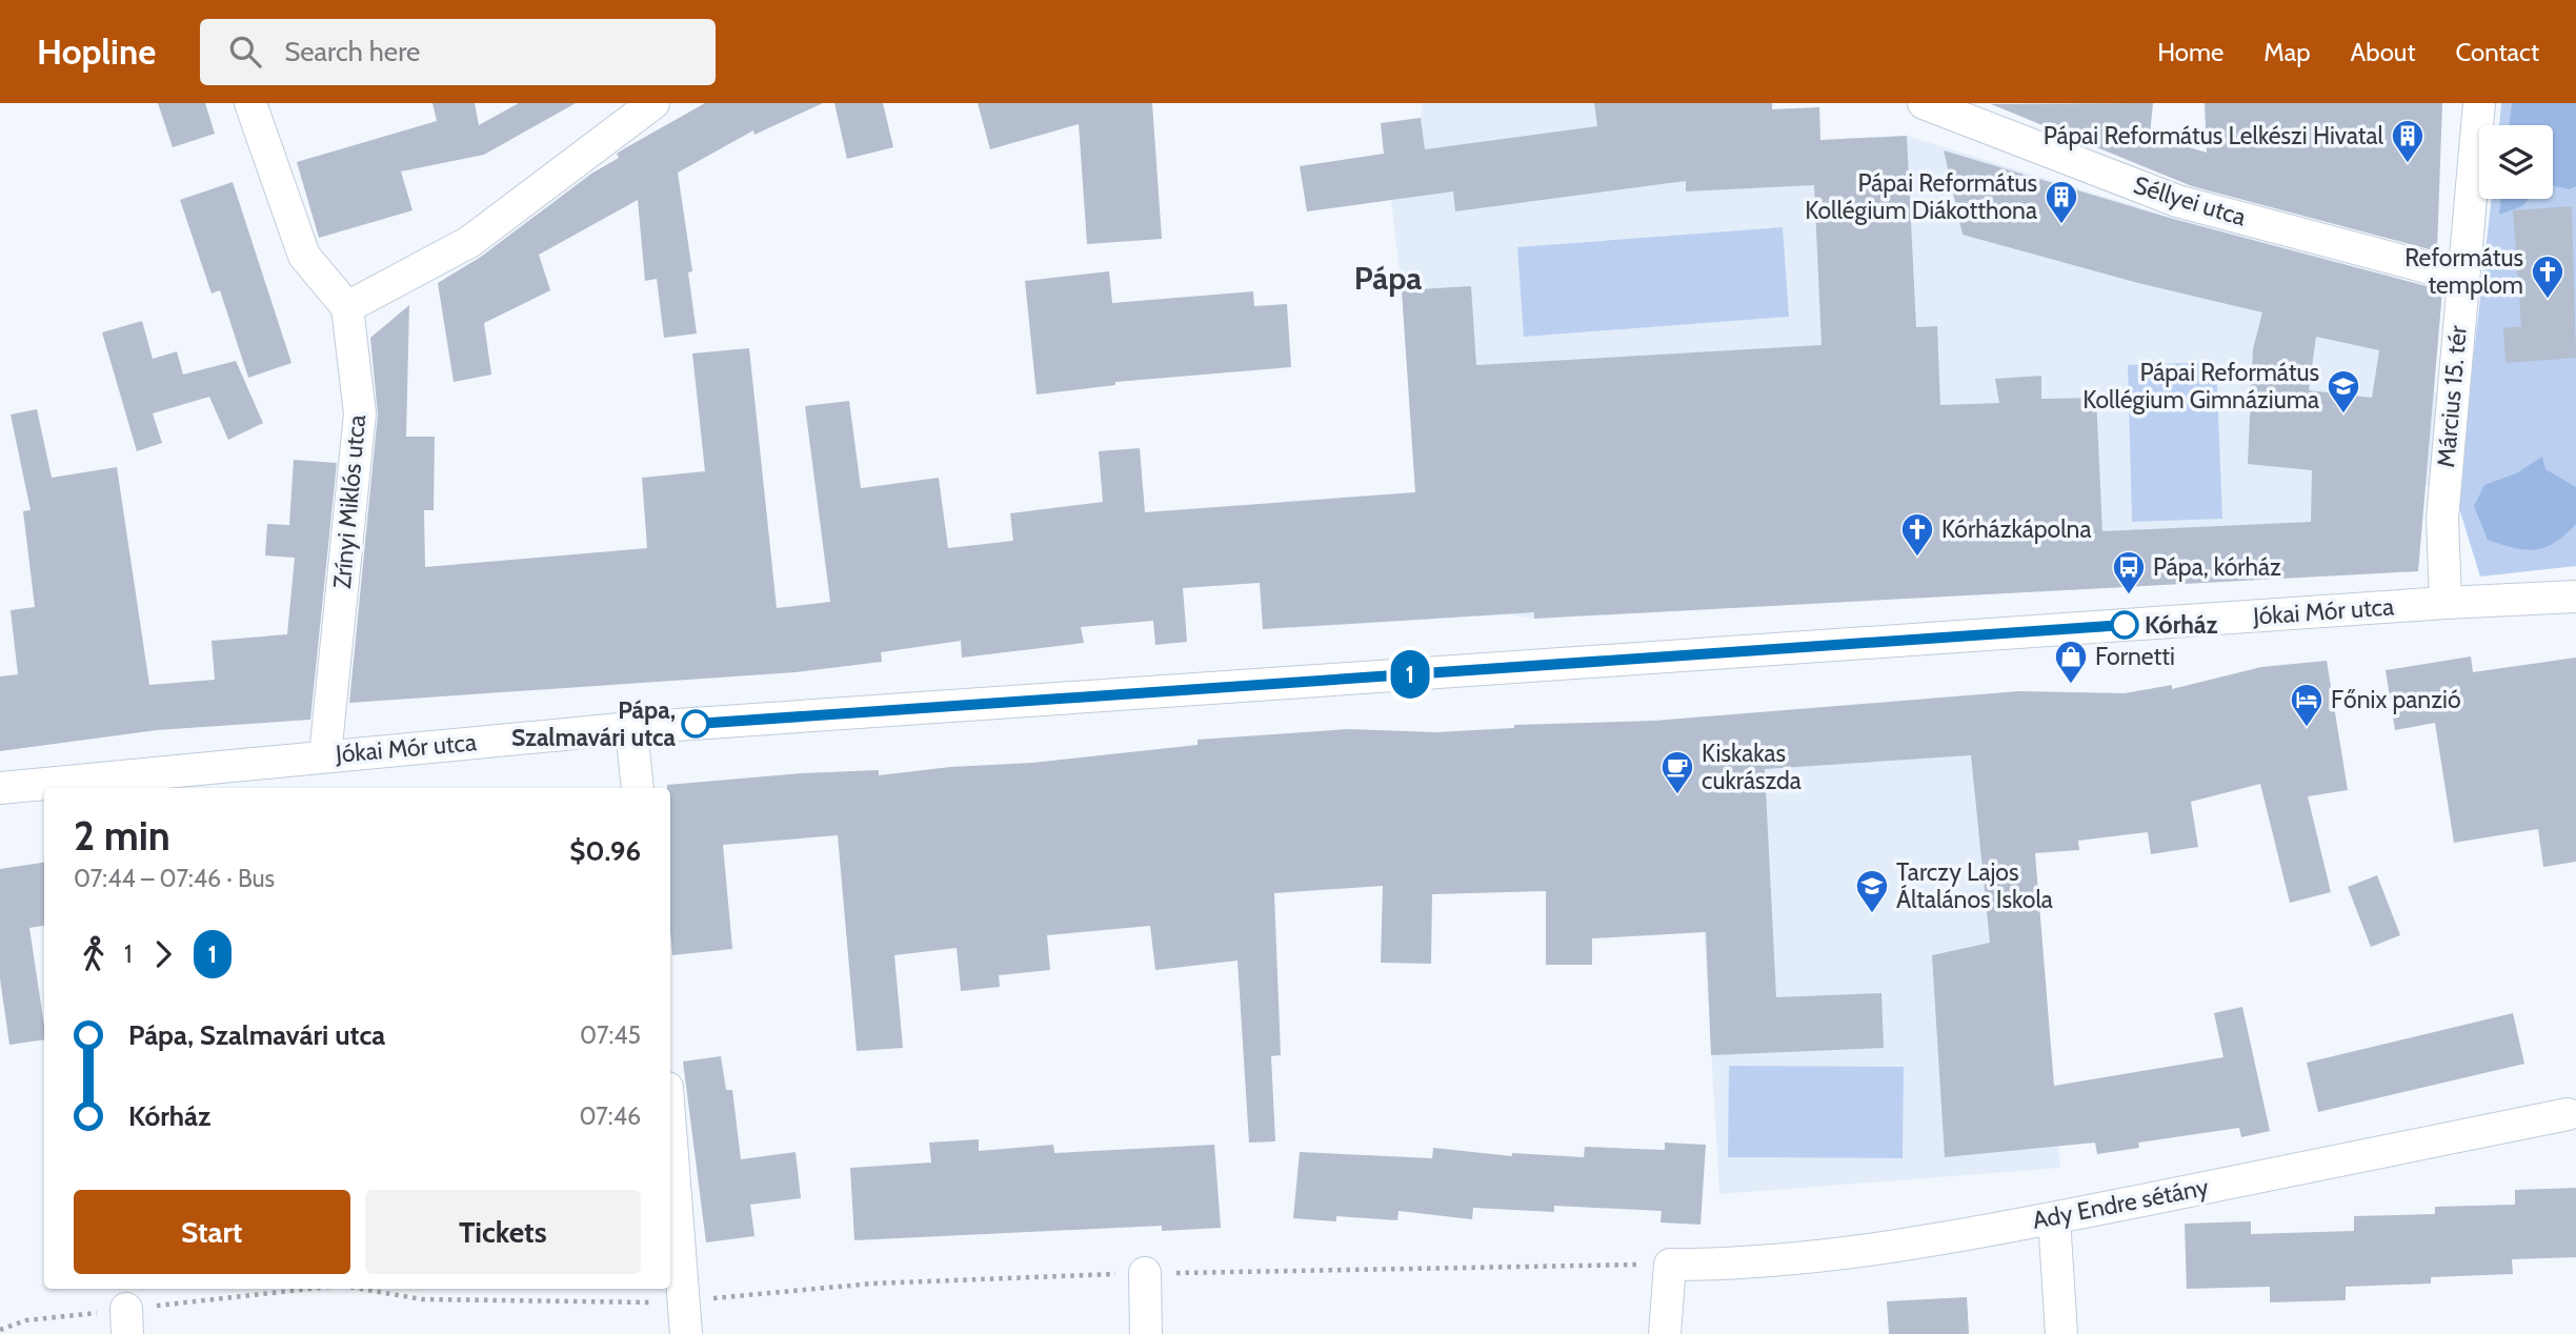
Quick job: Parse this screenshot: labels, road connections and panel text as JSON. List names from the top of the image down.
{
  "streets": {
    "street": [
      "Séllyei utca",
      "Március 15. tér",
      "Zrínyi Miklós utca",
      "Jókai Mór utca",
      "Ady Endre sétány"
    ]
  },
  "crossings": [
    ["Séllyei utca", "Március 15. tér"],
    ["Március 15. tér", "Jókai Mór utca"],
    ["Zrínyi Miklós utca", "Jókai Mór utca"]
  ],
  "districts": ["Pápa"],
  "places": {
    "building": ["Pápai Református Lelkészi Hivatal", "Pápai Református Kollégium Diákotthona"],
    "church": ["Református templom", "Kórházkápolna"],
    "school or university": ["Pápai Református Kollégium Gimnáziuma", "Tarczy Lajos Általános Iskola"],
    "bus stop": ["Pápa, kórház"],
    "other": ["Kórház", "Pápa, Szalmavári utca"],
    "shop": ["Fornetti"],
    "hotel": ["Főnix panzió"],
    "cafe": ["Kiskakas cukrászda"]
  },
  "lines": ["bus line 1"],
  "page": {
    "header": "Hopline",
    "search": "Search here",
    "nav": [
      "Home",
      "Map",
      "About",
      "Contact"
    ],
    "on_map": "1",
    "heading": ["2 min", "07:44 – 07:46 · Bus", "$0.96"],
    "legs": ["1", "1"],
    "list": [
      {
        "name": "Pápa, Szalmavári utca",
        "value": "07:45"
      },
      {
        "name": "Kórház",
        "value": "07:46"
      }
    ],
    "buttons": ["Start", "Tickets"]
  }
}
